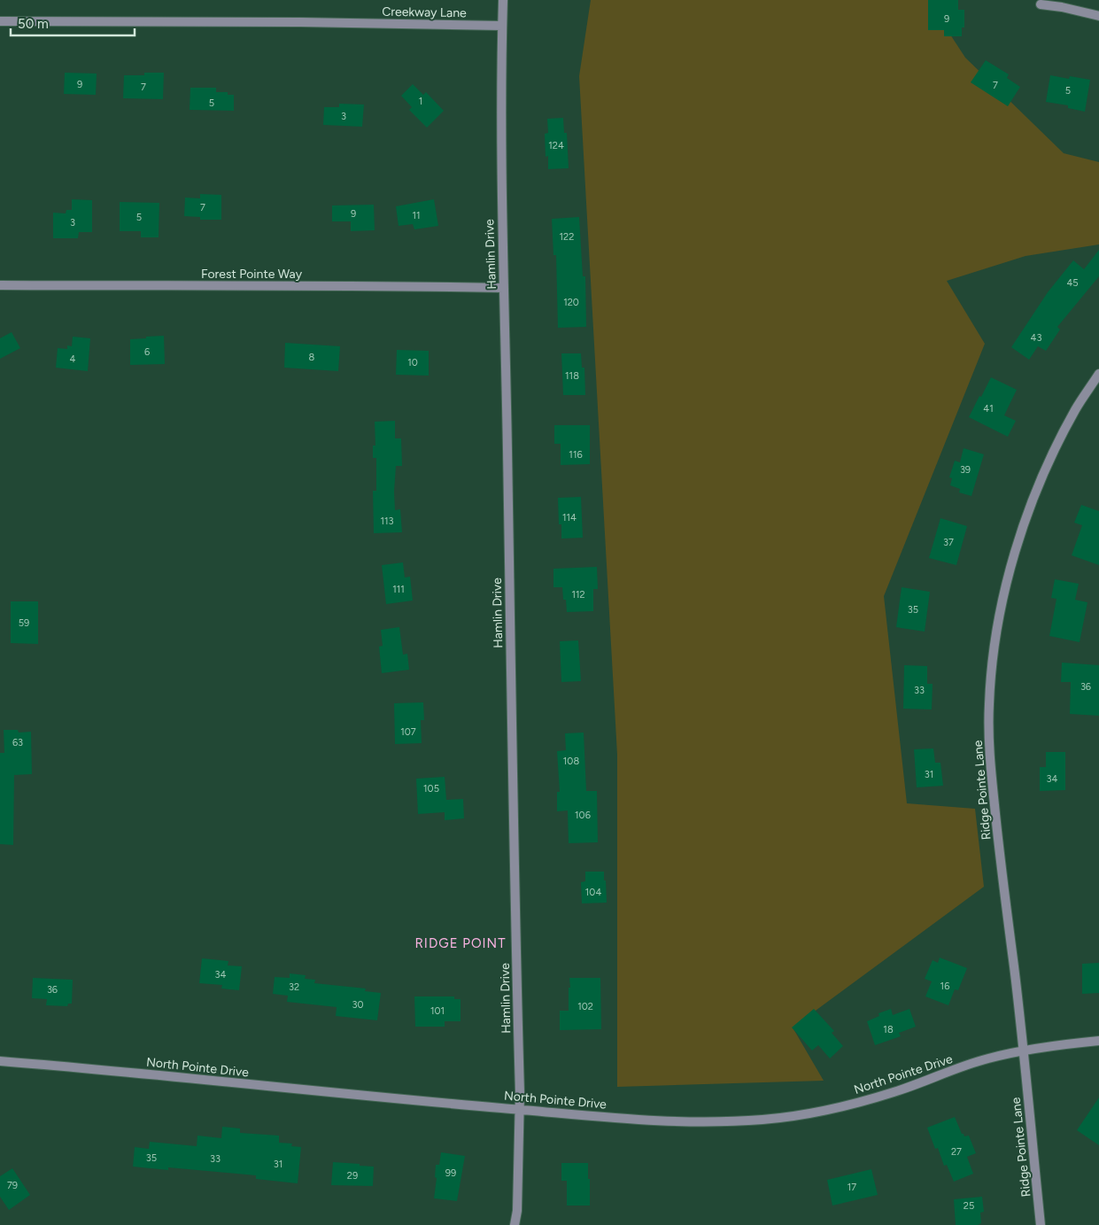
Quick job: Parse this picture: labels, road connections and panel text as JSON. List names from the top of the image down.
{
  "streets": {
    "street": [
      "Creekway Lane",
      "Hamlin Drive",
      "Forest Pointe Way",
      "Ridge Pointe Lane",
      "North Pointe Drive"
    ]
  },
  "crossings": [
    ["Creekway Lane", "Hamlin Drive"],
    ["Hamlin Drive", "Forest Pointe Way"],
    ["Hamlin Drive", "North Pointe Drive"],
    ["Ridge Pointe Lane", "North Pointe Drive"]
  ],
  "districts": ["RIDGE POINT"],
  "house_numbers": [
    "9",
    "9",
    "7",
    "7",
    "5",
    "1",
    "5",
    "3",
    "124",
    "7",
    "9",
    "11",
    "5",
    "3",
    "122",
    "45",
    "120",
    "43",
    "6",
    "8",
    "4",
    "10",
    "118",
    "41",
    "116",
    "39",
    "114",
    "113",
    "37",
    "111",
    "112",
    "35",
    "59",
    "36",
    "33",
    "107",
    "63",
    "108",
    "31",
    "34",
    "105",
    "106",
    "104",
    "34",
    "16",
    "32",
    "36",
    "30",
    "102",
    "101",
    "18",
    "27",
    "35",
    "33",
    "31",
    "99",
    "29",
    "79",
    "17",
    "25"
  ],
  "scale_bar": "50 m"
}
